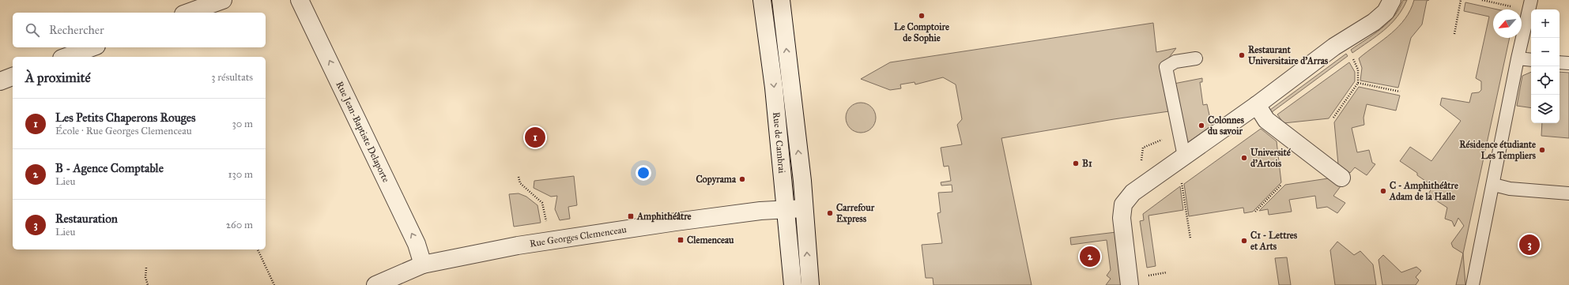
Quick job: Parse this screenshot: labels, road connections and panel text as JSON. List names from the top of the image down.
{
  "streets": {
    "street": ["Rue Jean-Baptiste Delaporte", "Rue de Cambrai", "Rue Georges Clemenceau"]
  },
  "crossings": [
    ["Rue Jean-Baptiste Delaporte", "Rue Georges Clemenceau"],
    ["Rue de Cambrai", "Rue Georges Clemenceau"]
  ],
  "one_way": ["Rue Jean-Baptiste Delaporte"],
  "places": {
    "other": [
      "Le Comptoire de Sophie",
      "Restaurant Universitaire d'Arras",
      "Colonnes du savoir",
      "Résidence étudiante Les Templiers",
      "Université d'Artois",
      "B1",
      "Copyrama",
      "C - Amphithéâtre Adam de la Halle",
      "Carrefour Express",
      "C1 - Lettres et Arts"
    ],
    "transit": ["Amphithéâtre", "Clemenceau"]
  },
  "north": "bottom left",
  "page": {
    "map_buttons": ["+", "−"],
    "search": "Rechercher",
    "heading": ["À proximité", "3 résultats"],
    "list": [
      {
        "mark": "1",
        "name": "Les Petits Chaperons Rouges",
        "note": "École · Rue Georges Clemenceau",
        "value": "30 m"
      },
      {
        "mark": "2",
        "name": "B - Agence Comptable",
        "note": "Lieu",
        "value": "130 m"
      },
      {
        "mark": "3",
        "name": "Restauration",
        "note": "Lieu",
        "value": "260 m"
      }
    ],
    "pins": ["1", "3", "2"]
  }
}
